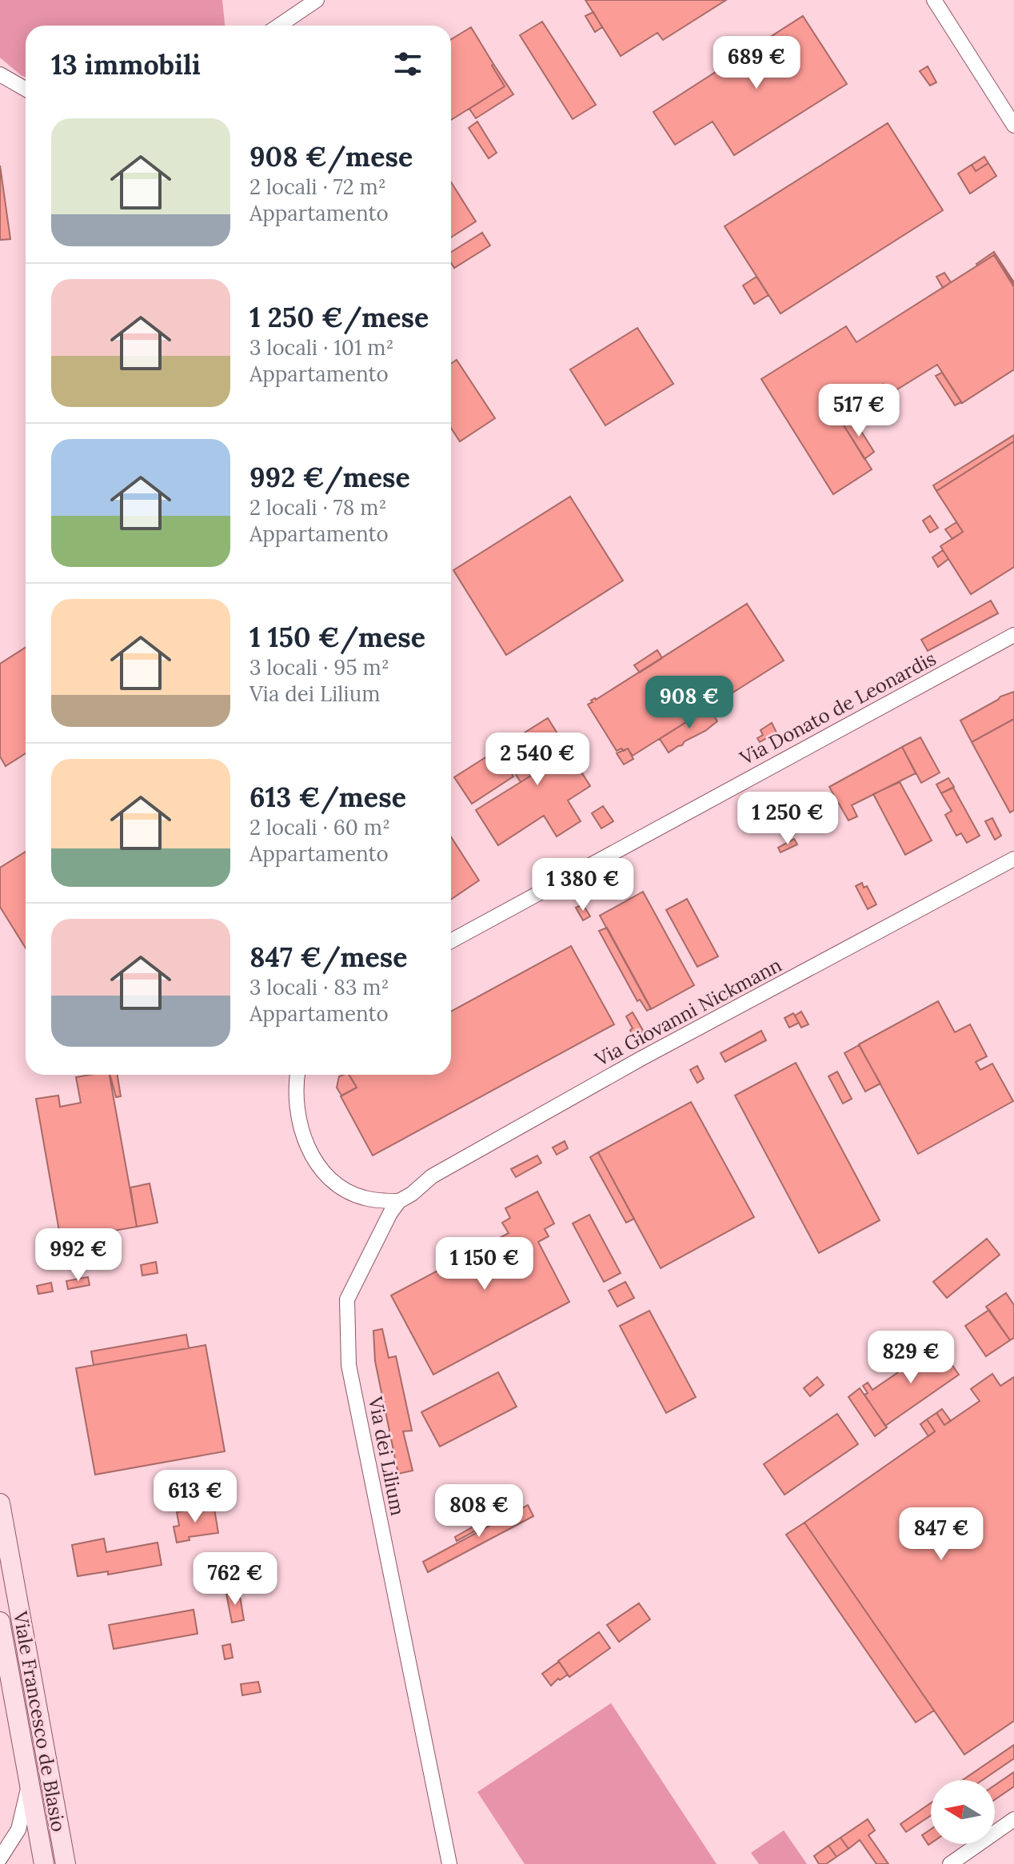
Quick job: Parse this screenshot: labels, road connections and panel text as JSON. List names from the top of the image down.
{
  "streets": {
    "street": [
      "Via Donato de Leonardis",
      "Via Giovanni Nickmann",
      "Via dei Lilium",
      "Viale Francesco de Blasio"
    ]
  },
  "crossings": [
    ["Via Giovanni Nickmann", "Via dei Lilium"]
  ],
  "north": "left",
  "page": {
    "heading": "13 immobili",
    "price": [
      "689 €",
      "517 €",
      "908 €",
      "2 540 €",
      "1 250 €",
      "1 380 €",
      "992 €",
      "1 150 €",
      "829 €",
      "613 €",
      "808 €",
      "847 €",
      "762 €"
    ],
    "list": [
      {
        "name": "908 €/mese",
        "note": "2 locali · 72 m² · Appartamento"
      },
      {
        "name": "1 250 €/mese",
        "note": "3 locali · 101 m² · Appartamento"
      },
      {
        "name": "992 €/mese",
        "note": "2 locali · 78 m² · Appartamento"
      },
      {
        "name": "1 150 €/mese",
        "note": "3 locali · 95 m² · Via dei Lilium"
      },
      {
        "name": "613 €/mese",
        "note": "2 locali · 60 m² · Appartamento"
      },
      {
        "name": "847 €/mese",
        "note": "3 locali · 83 m² · Appartamento"
      }
    ]
  }
}
